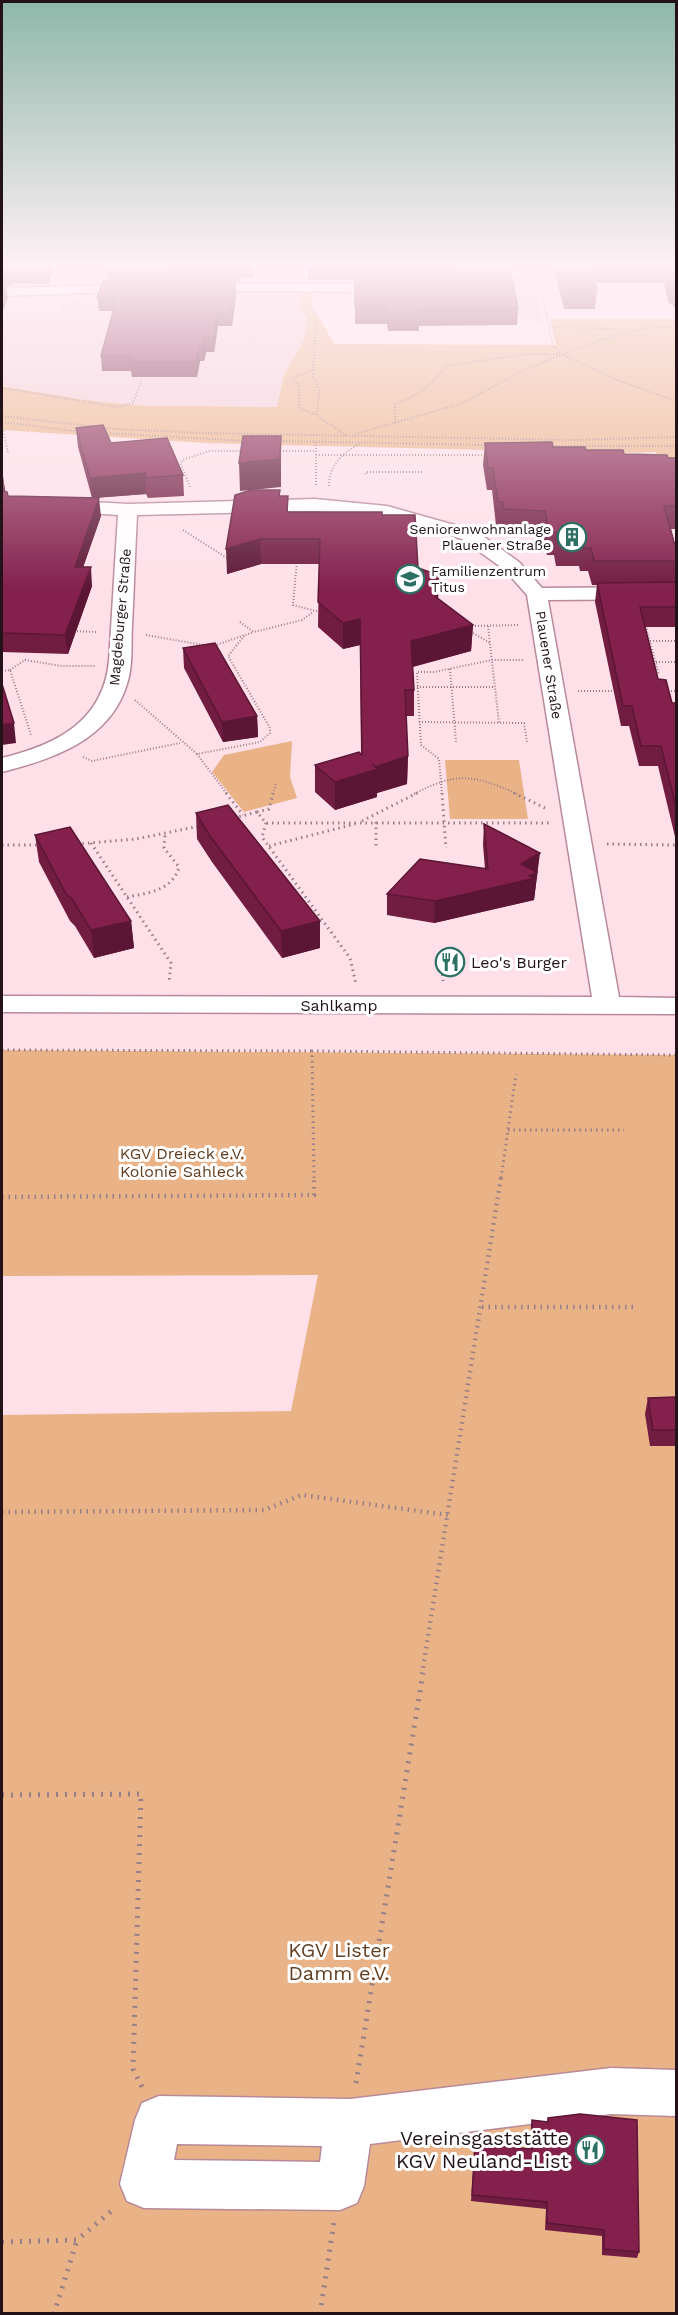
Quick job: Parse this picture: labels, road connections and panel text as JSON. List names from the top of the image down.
{
  "streets": {
    "street": ["Magdeburger Straße", "Plauener Straße", "Sahlkamp"]
  },
  "crossings": [
    ["Magdeburger Straße", "Plauener Straße"],
    ["Plauener Straße", "Sahlkamp"]
  ],
  "parks": ["KGV Dreieck e.V. Kolonie Sahleck", "KGV Lister Damm e.V."],
  "places": {
    "building": ["Seniorenwohnanlage Plauener Straße"],
    "school or university": ["Familienzentrum Titus"],
    "restaurant": ["Leo's Burger", "Vereinsgaststätte KGV Neuland-List"]
  }
}
